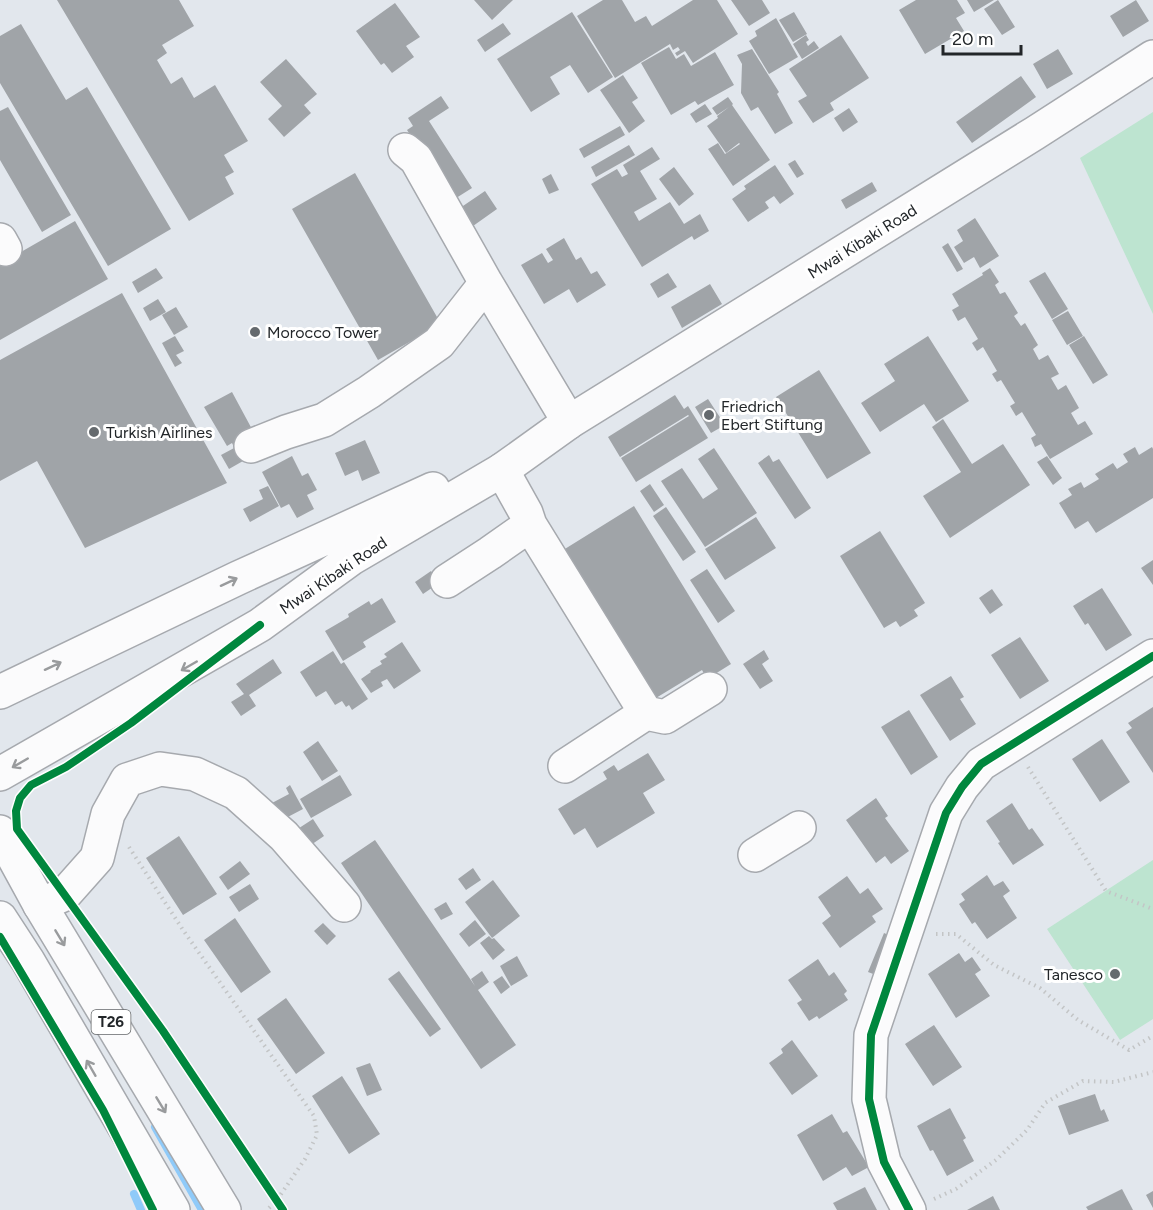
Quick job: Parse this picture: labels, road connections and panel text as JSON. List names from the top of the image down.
{
  "streets": {
    "main road": ["Mwai Kibaki Road", "T26"]
  },
  "places": [
    "Morocco Tower",
    "Friedrich Ebert Stiftung",
    "Turkish Airlines",
    "Tanesco"
  ],
  "scale_bar": "20 m"
}
